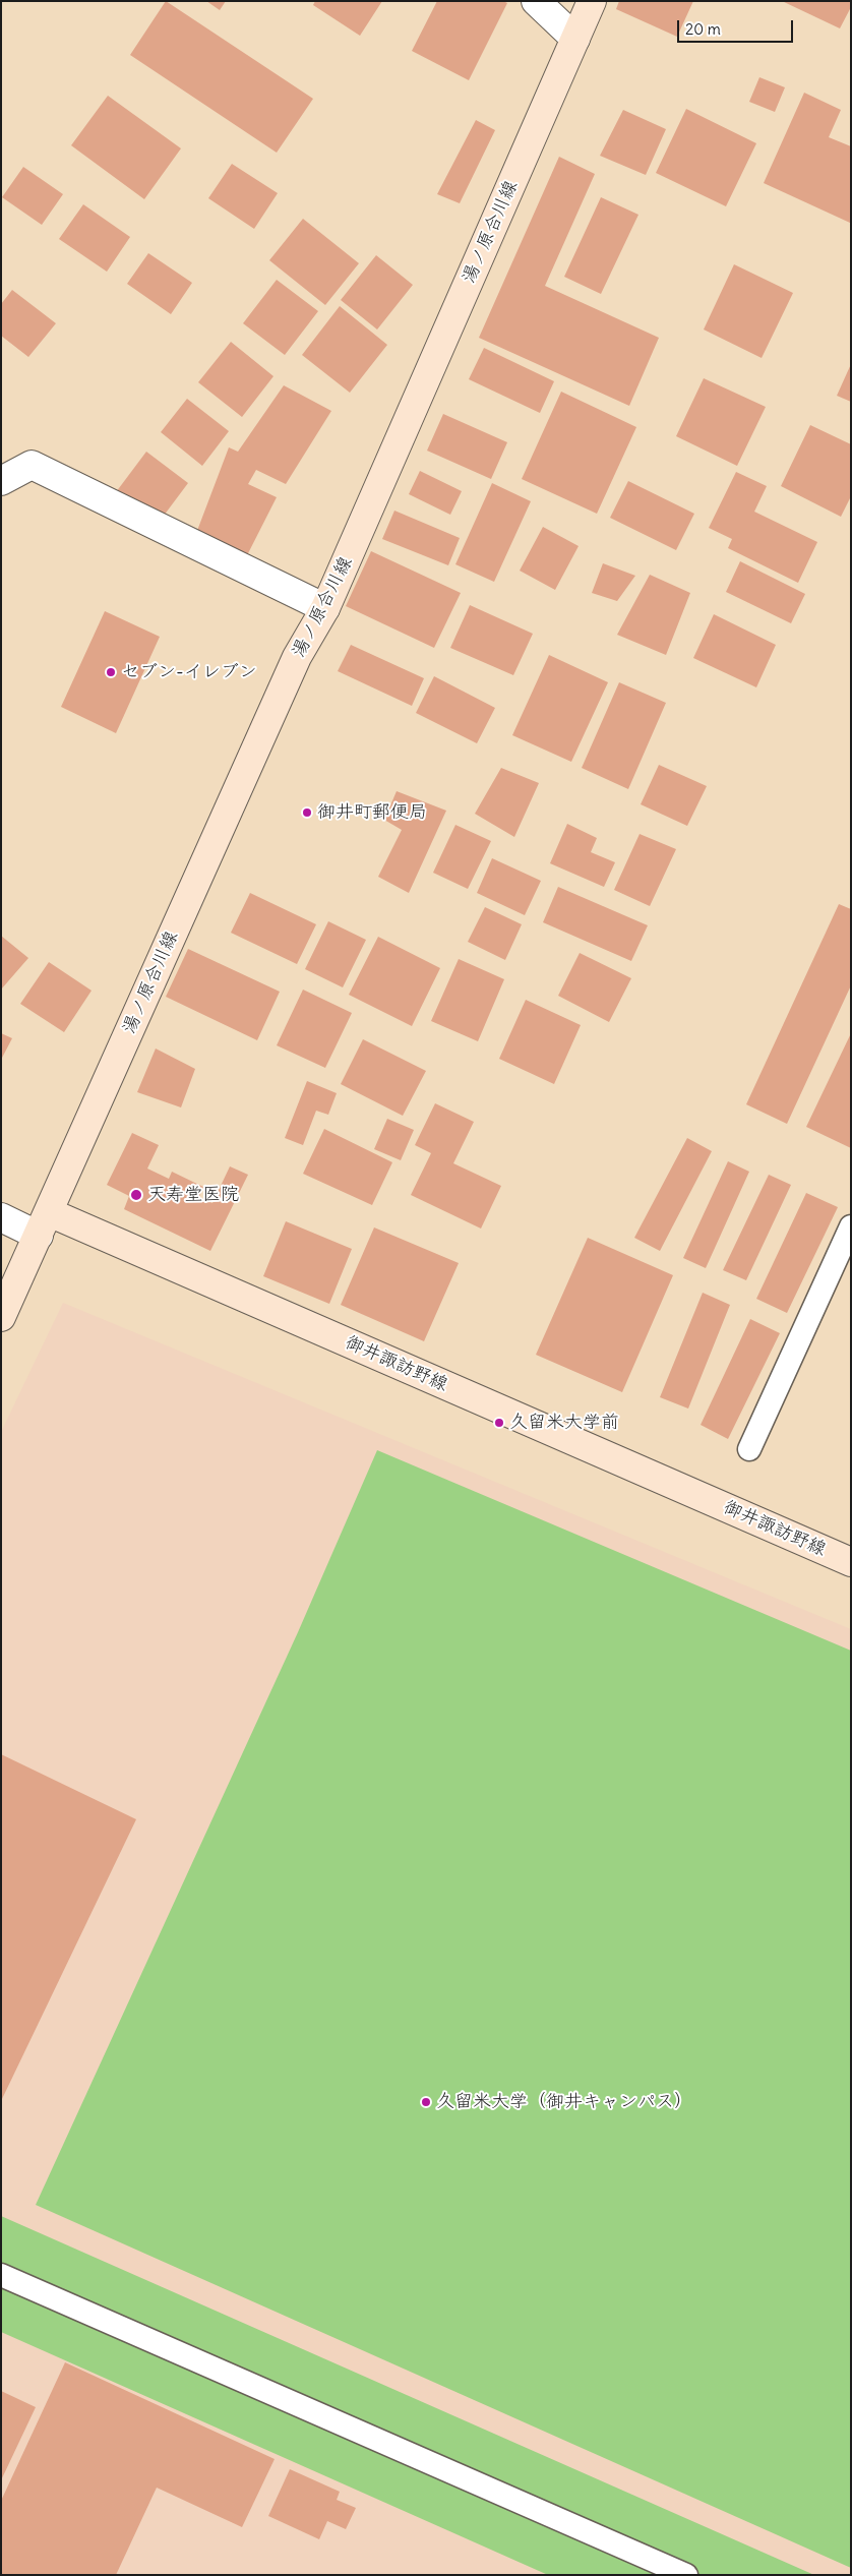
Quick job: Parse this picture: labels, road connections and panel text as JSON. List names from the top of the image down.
{
  "streets": {
    "main road": ["湯ノ原合川線", "御井諏訪野線"]
  },
  "crossings": [
    ["湯ノ原合川線", "御井諏訪野線"]
  ],
  "places": [
    "セブン-イレブン",
    "御井町郵便局",
    "天寿堂医院",
    "久留米大学前",
    "久留米大学（御井キャンパス）"
  ],
  "scale_bar": "20 m"
}
